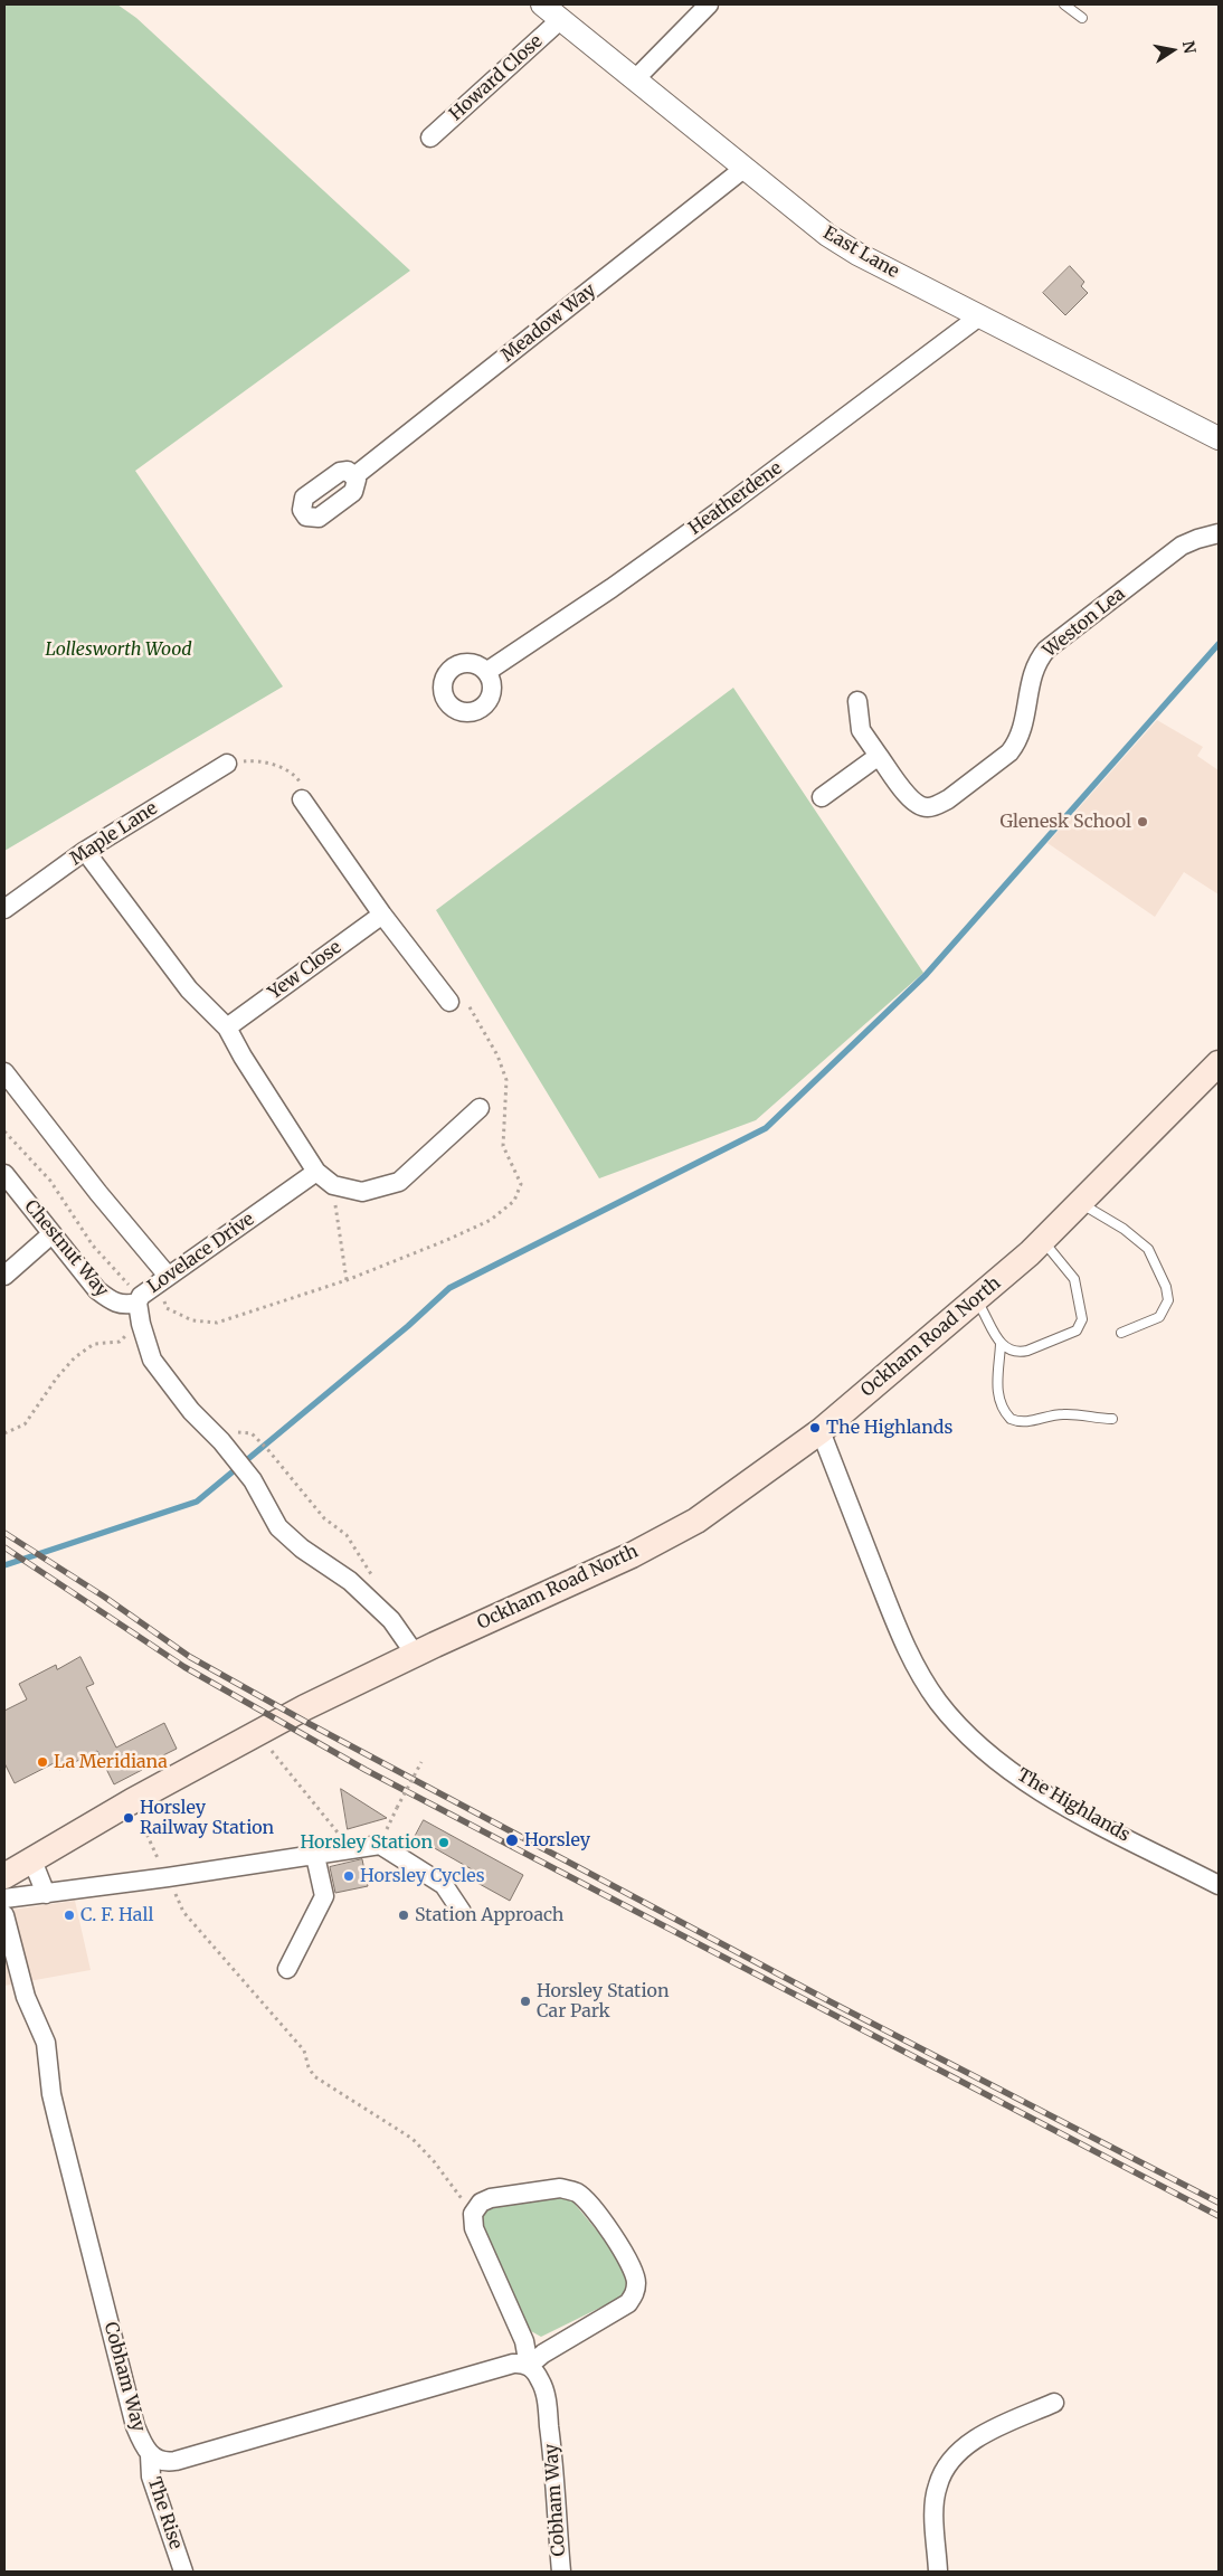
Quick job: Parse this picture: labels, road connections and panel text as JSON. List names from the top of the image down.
{
  "streets": {
    "main road": ["Ockham Road North"],
    "street": [
      "Howard Close",
      "East Lane",
      "Meadow Way",
      "Heatherdene",
      "Weston Lea",
      "Maple Lane",
      "Yew Close",
      "Chestnut Way",
      "Lovelace Drive",
      "The Highlands",
      "Cobham Way",
      "The Rise"
    ]
  },
  "crossings": [
    ["Howard Close", "East Lane"],
    ["East Lane", "Meadow Way"],
    ["East Lane", "Heatherdene"],
    ["Chestnut Way", "Lovelace Drive"],
    ["Lovelace Drive", "Ockham Road North"],
    ["Ockham Road North", "The Highlands"],
    ["Cobham Way", "The Rise"]
  ],
  "parks": ["Lollesworth Wood"],
  "places": [
    "Glenesk School",
    "The Highlands",
    "La Meridiana",
    "Horsley Railway Station",
    "Horsley",
    "Horsley Station",
    "Horsley Cycles",
    "C. F. Hall",
    "Station Approach",
    "Horsley Station Car Park"
  ],
  "north": "right"
}
